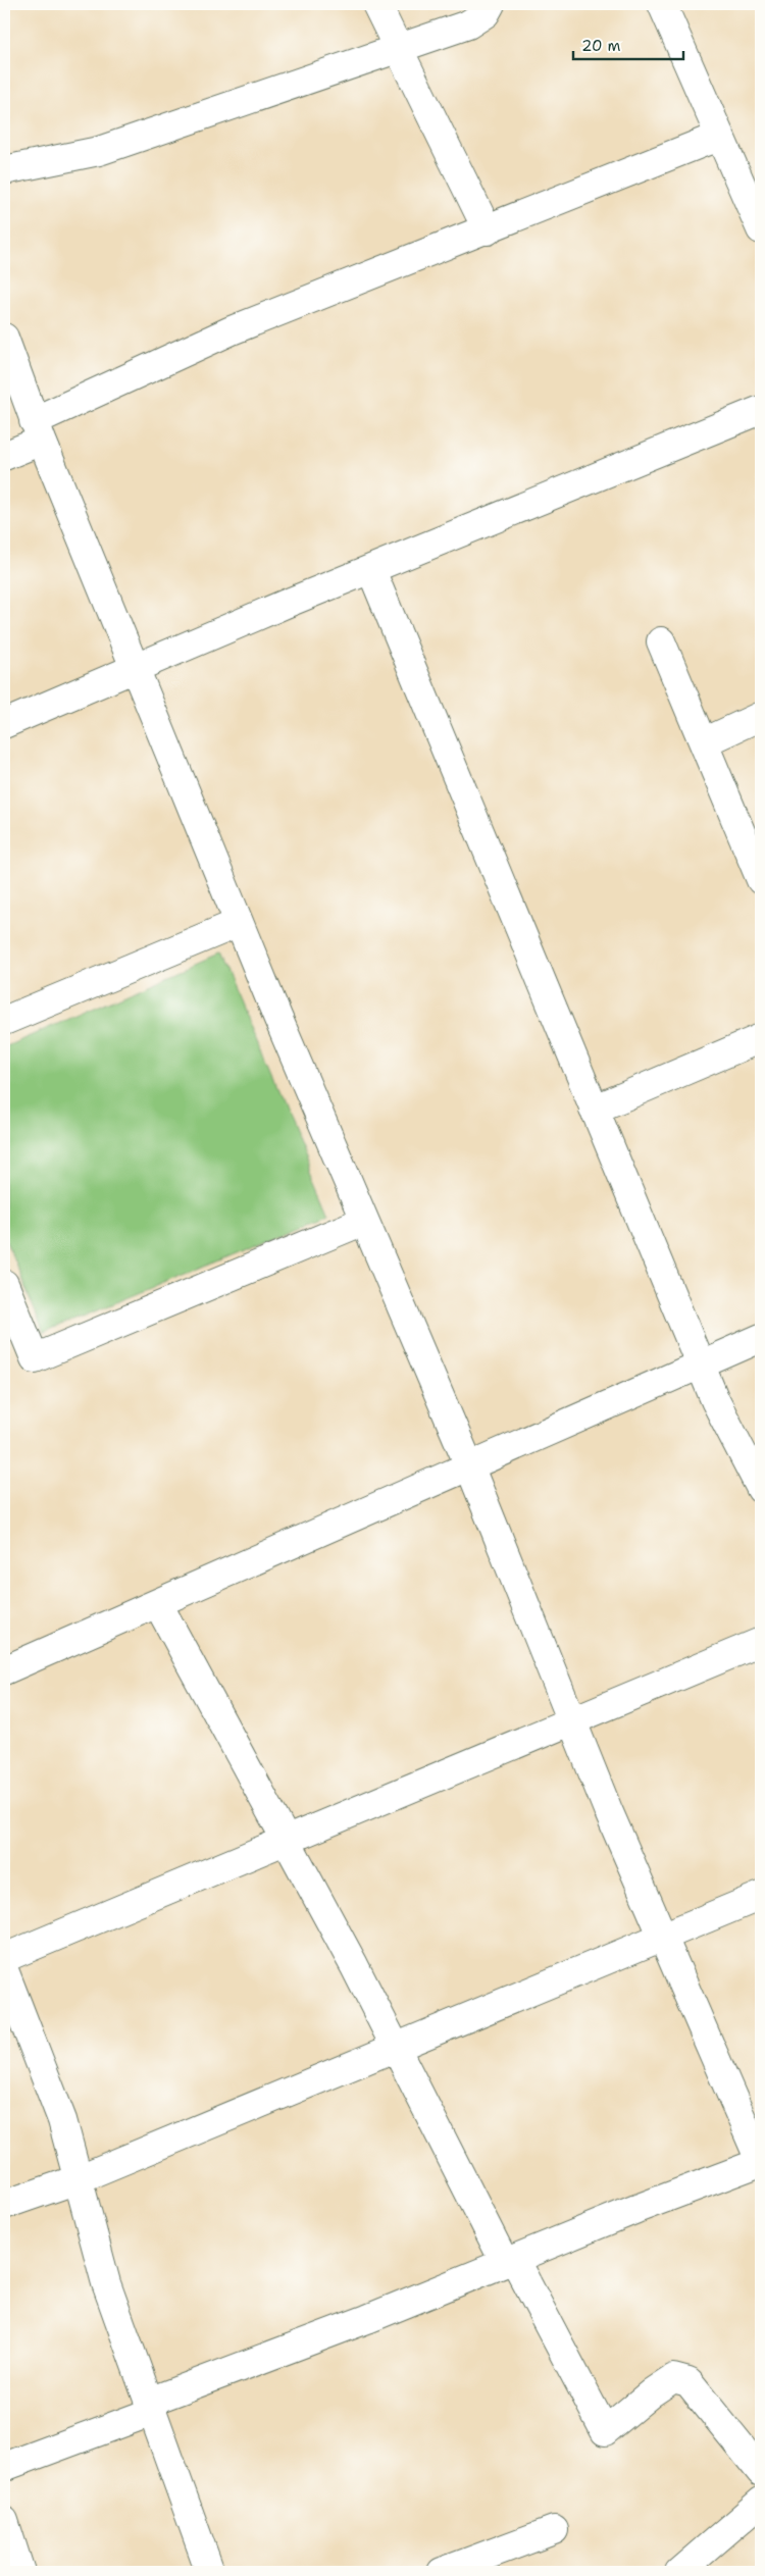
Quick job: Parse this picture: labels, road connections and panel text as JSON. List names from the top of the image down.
{
  "scale_bar": "20 m"
}
